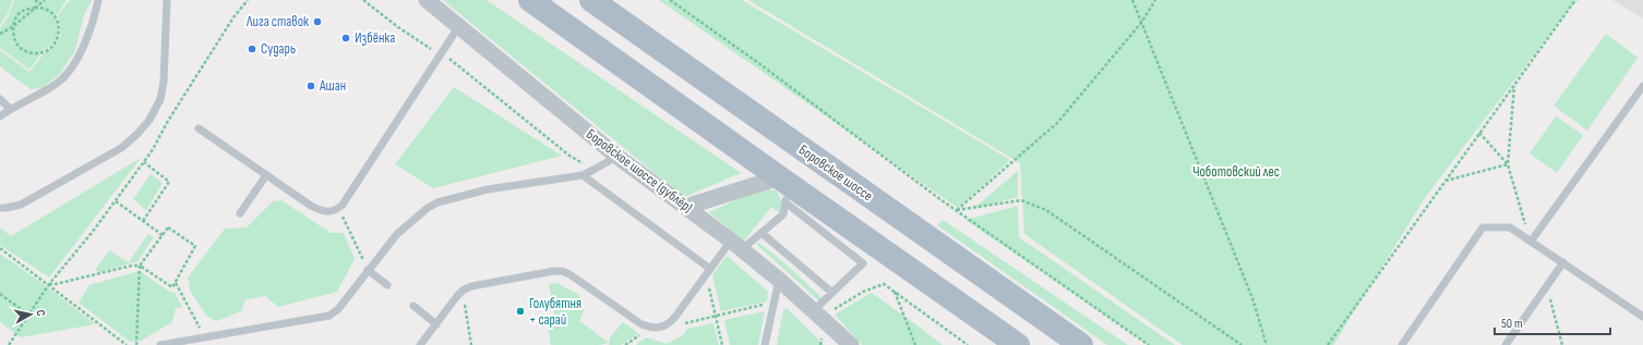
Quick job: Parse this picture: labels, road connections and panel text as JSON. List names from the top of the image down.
{
  "streets": {
    "main road": ["Боровское шоссе"],
    "street": ["Боровское шоссе (дублёр)"]
  },
  "parks": ["Чоботовский лес"],
  "places": [
    "Лига ставок",
    "Избёнка",
    "Сударь",
    "Ашан",
    "Голубятня + сарай"
  ],
  "scale_bar": "50 m",
  "north": "right"
}
